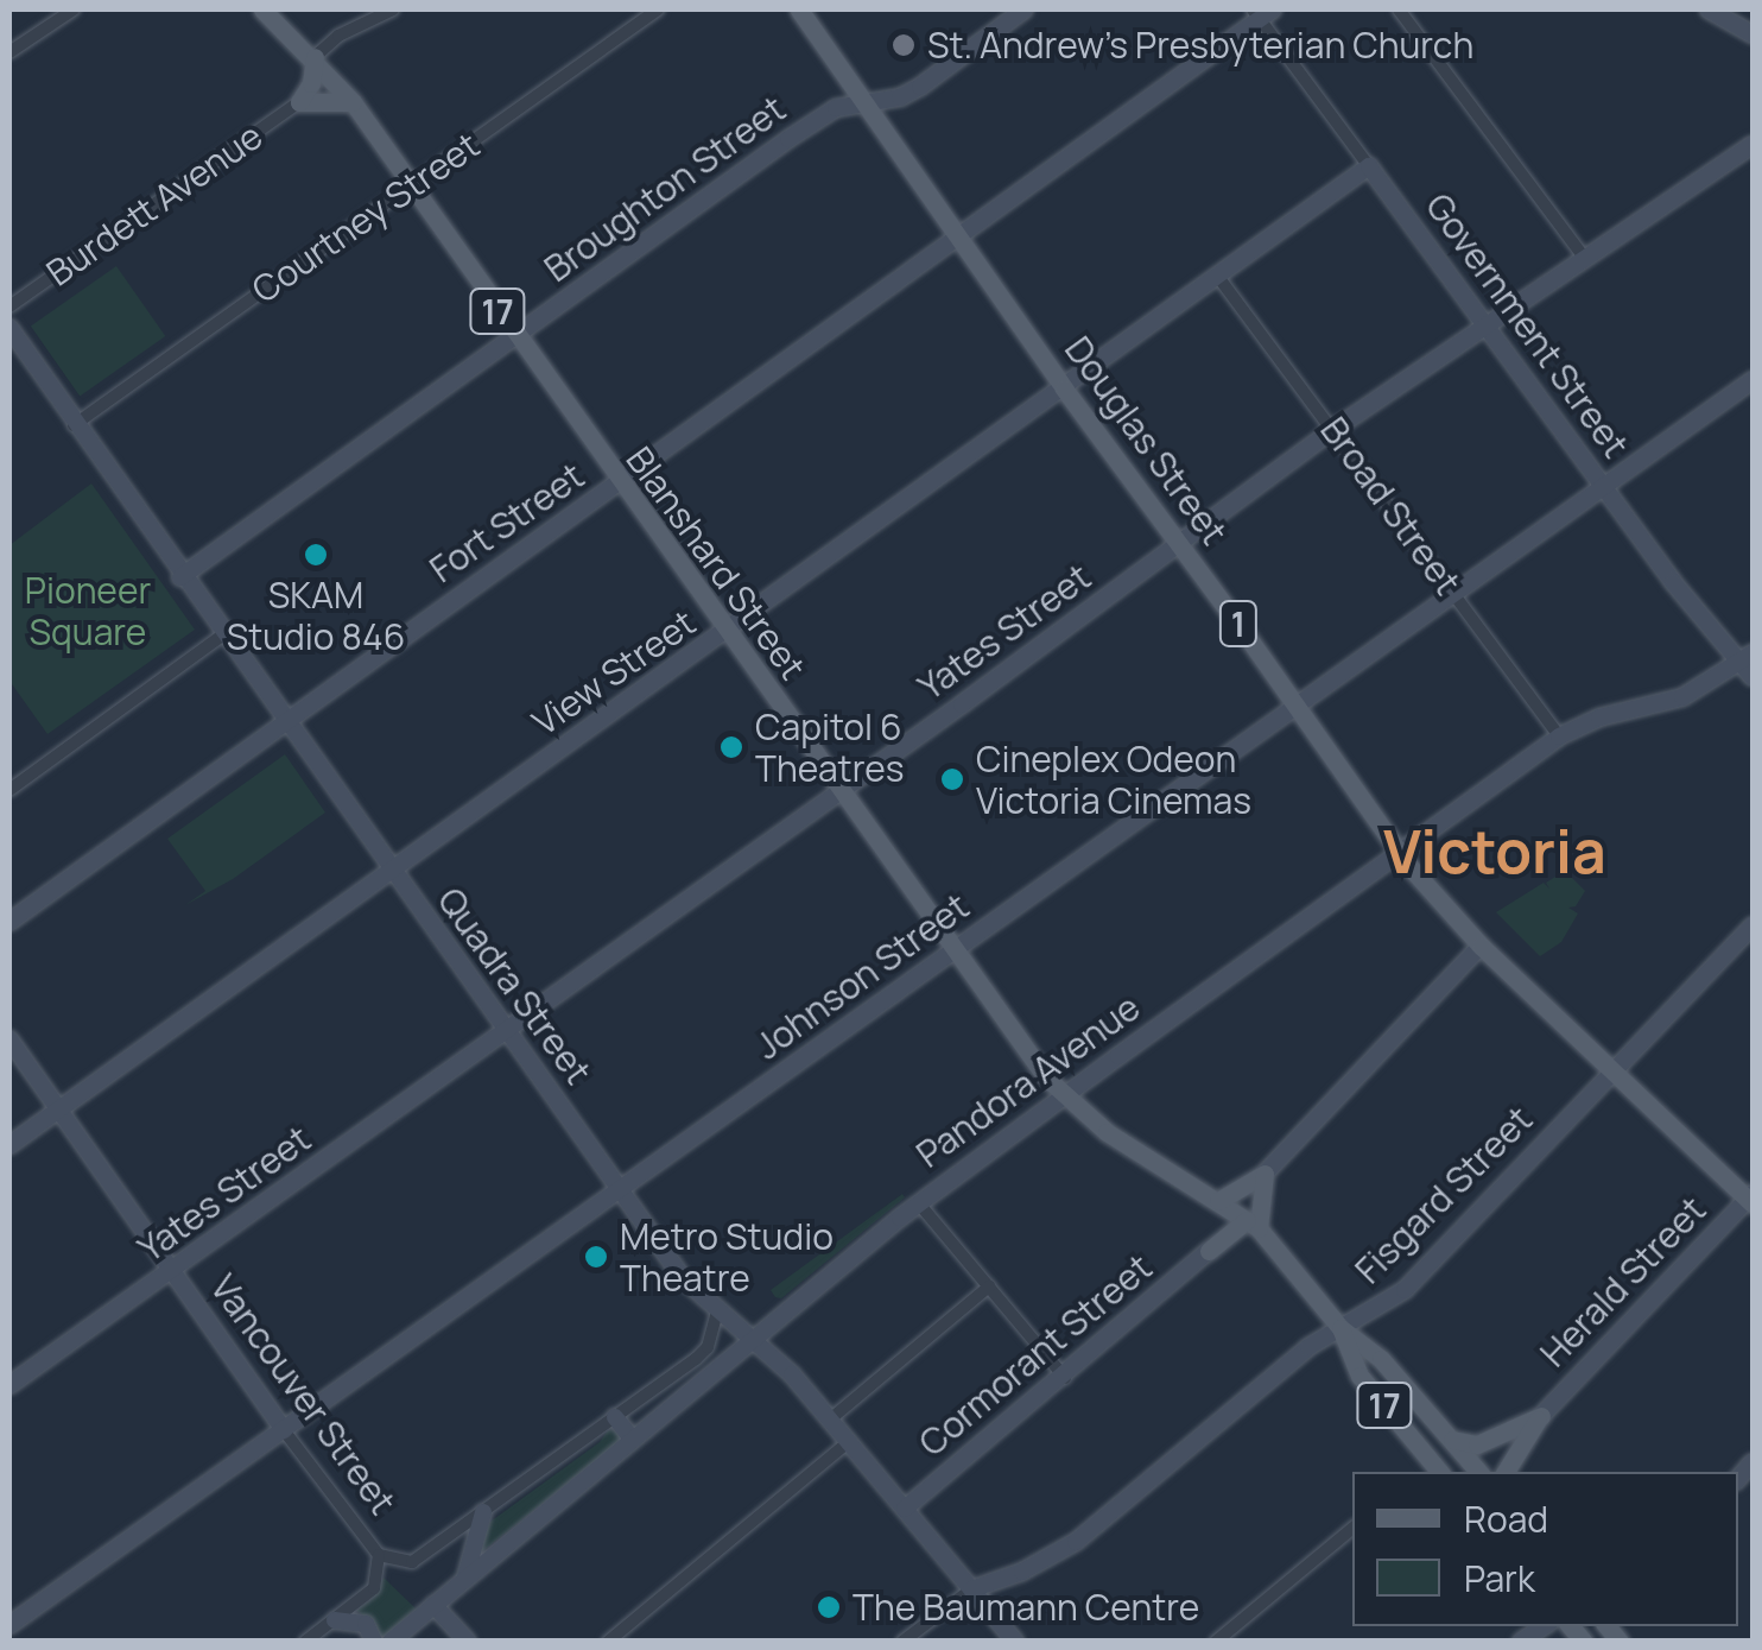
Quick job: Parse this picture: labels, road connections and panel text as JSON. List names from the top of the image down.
{
  "streets": {
    "main road": [
      "Broughton Street",
      "17",
      "Government Street",
      "Douglas Street",
      "Fort Street",
      "Blanshard Street",
      "1",
      "Yates Street",
      "View Street",
      "Johnson Street",
      "Quadra Street",
      "Pandora Avenue",
      "Fisgard Street",
      "Herald Street",
      "Cormorant Street",
      "Vancouver Street"
    ],
    "street": ["Burdett Avenue", "Courtney Street", "Broad Street"]
  },
  "crossings": [
    ["Broughton Street", "Douglas Street"],
    ["Broughton Street", "Blanshard Street"],
    ["Broughton Street", "Quadra Street"],
    ["Courtney Street", "Blanshard Street"],
    ["Courtney Street", "Quadra Street"],
    ["Government Street", "Fort Street"],
    ["Government Street", "Yates Street"],
    ["Government Street", "View Street"],
    ["Government Street", "Johnson Street"],
    ["Government Street", "Pandora Avenue"],
    ["Douglas Street", "Fort Street"],
    ["Douglas Street", "Yates Street"],
    ["Douglas Street", "View Street"],
    ["Douglas Street", "Johnson Street"],
    ["Douglas Street", "Pandora Avenue"],
    ["Douglas Street", "Fisgard Street"],
    ["Douglas Street", "Herald Street"],
    ["Broad Street", "Yates Street"],
    ["Broad Street", "View Street"],
    ["Broad Street", "Johnson Street"],
    ["Broad Street", "Pandora Avenue"],
    ["Fort Street", "Blanshard Street"],
    ["Fort Street", "Quadra Street"],
    ["Blanshard Street", "Yates Street"],
    ["Blanshard Street", "View Street"],
    ["Blanshard Street", "Johnson Street"],
    ["Blanshard Street", "Pandora Avenue"],
    ["Blanshard Street", "Fisgard Street"],
    ["Yates Street", "Quadra Street"],
    ["Yates Street", "Vancouver Street"],
    ["View Street", "Quadra Street"],
    ["View Street", "Vancouver Street"],
    ["Johnson Street", "Quadra Street"],
    ["Johnson Street", "Vancouver Street"],
    ["Quadra Street", "Pandora Avenue"],
    ["Quadra Street", "Fisgard Street"],
    ["Quadra Street", "Cormorant Street"]
  ],
  "districts": ["Victoria"],
  "parks": ["Pioneer Square"],
  "places": [
    "St. Andrew's Presbyterian Church",
    "SKAM Studio 846",
    "Capitol 6 Theatres",
    "Cineplex Odeon Victoria Cinemas",
    "Metro Studio Theatre",
    "The Baumann Centre"
  ],
  "legend": ["Road", "Park"]
}
